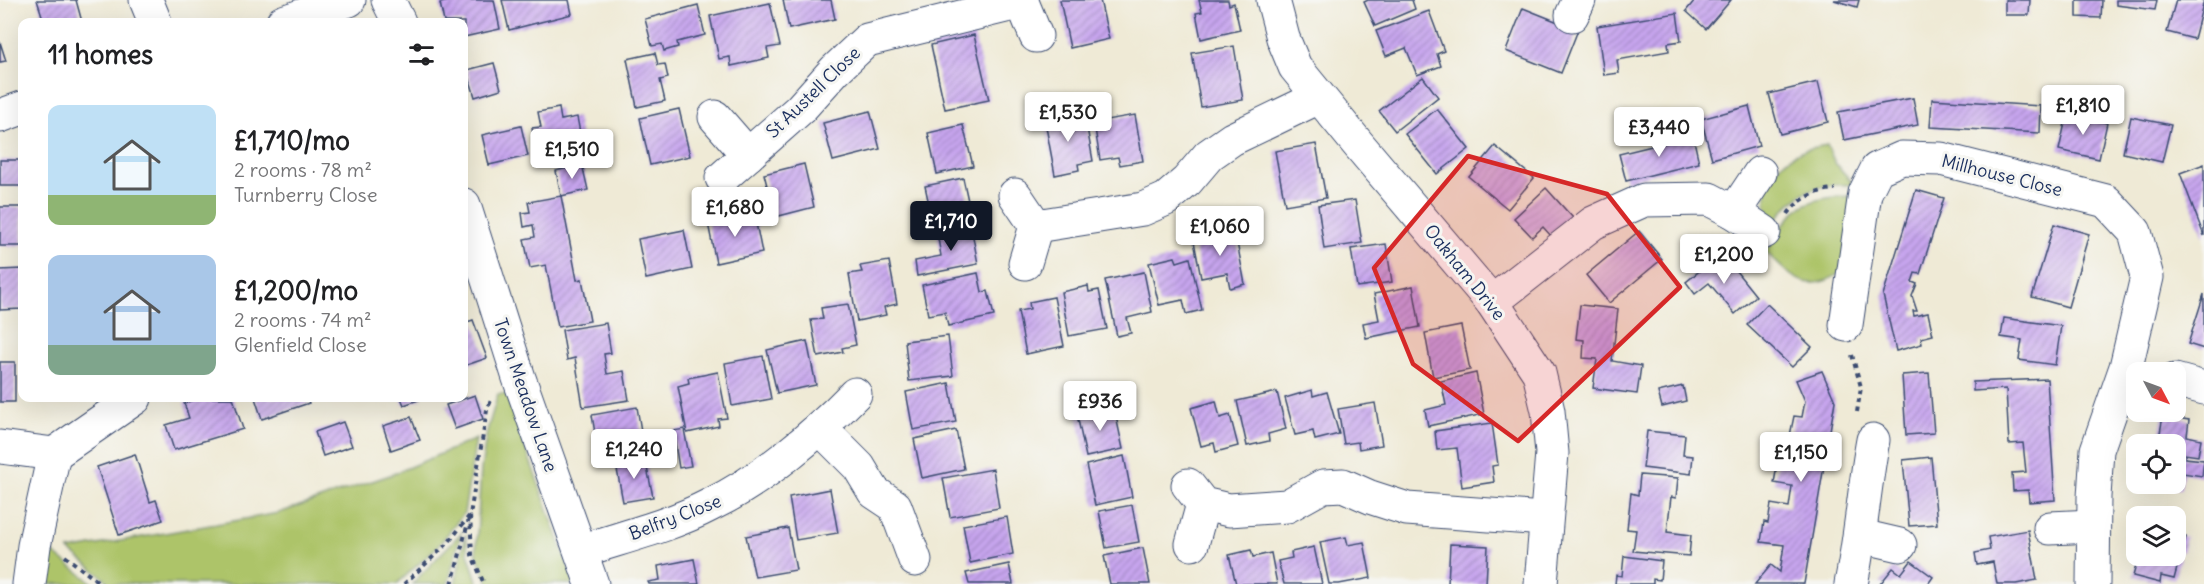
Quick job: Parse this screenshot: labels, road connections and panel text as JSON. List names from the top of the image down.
{
  "streets": {
    "street": [
      "St Austell Close",
      "Millhouse Close",
      "Oakham Drive",
      "Town Meadow Lane",
      "Belfry Close"
    ]
  },
  "crossings": [
    ["Town Meadow Lane", "Belfry Close"]
  ],
  "north": "bottom right",
  "page": {
    "heading": "11 homes",
    "price": [
      "£1,810",
      "£1,530",
      "£3,440",
      "£1,510",
      "£1,680",
      "£1,710",
      "£1,060",
      "£1,200",
      "£936",
      "£1,240",
      "£1,150"
    ],
    "list": [
      {
        "name": "£1,710/mo",
        "note": "2 rooms · 78 m² · Turnberry Close"
      },
      {
        "name": "£1,200/mo",
        "note": "2 rooms · 74 m² · Glenfield Close"
      }
    ]
  }
}
